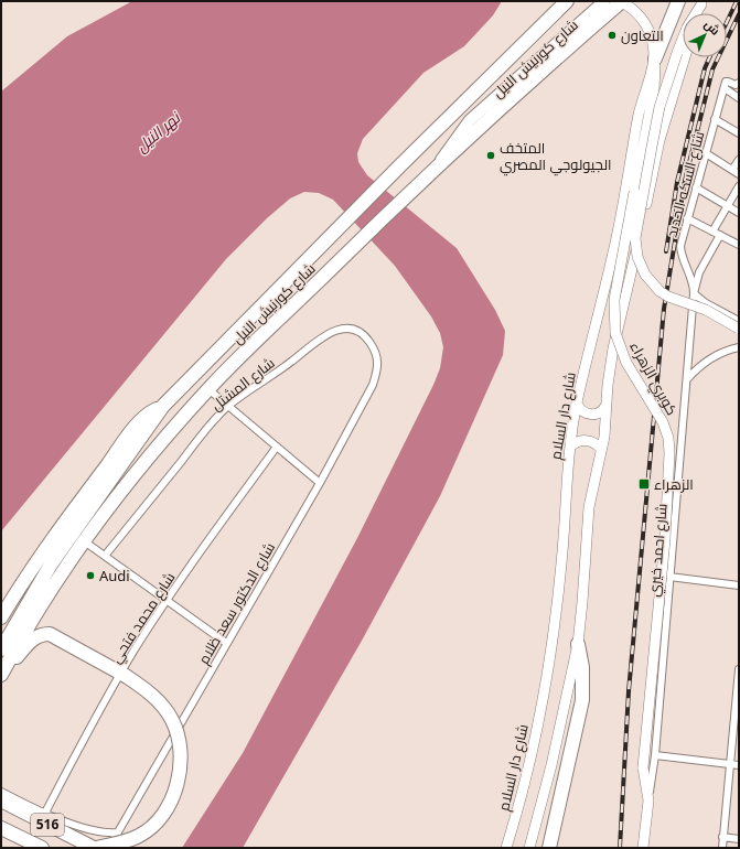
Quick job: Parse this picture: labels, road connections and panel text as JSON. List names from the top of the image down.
{
  "streets": {
    "highway": ["شارع كورنيش النيل", "516"],
    "main road": ["كوبري الزهراء", "شارع دار السلام", "شارع احمد خيري"],
    "street": [
      "شارع السكه الحديد",
      "شارع المشتل",
      "شارع الدكتور سعد ظلام",
      "شارع محمد فتحي"
    ]
  },
  "crossings": [
    ["شارع كورنيش النيل", "شارع دار السلام"],
    ["شارع السكه الحديد", "شارع احمد خيري"],
    ["كوبري الزهراء", "شارع دار السلام"],
    ["كوبري الزهراء", "شارع احمد خيري"],
    ["شارع المشتل", "شارع الدكتور سعد ظلام"]
  ],
  "water": ["نهر النيل"],
  "places": {
    "other": ["التعاون", "المتخف الجيولوجي المصري", "Audi"],
    "transit": ["الزهراء"]
  },
  "north": "top right"
}
